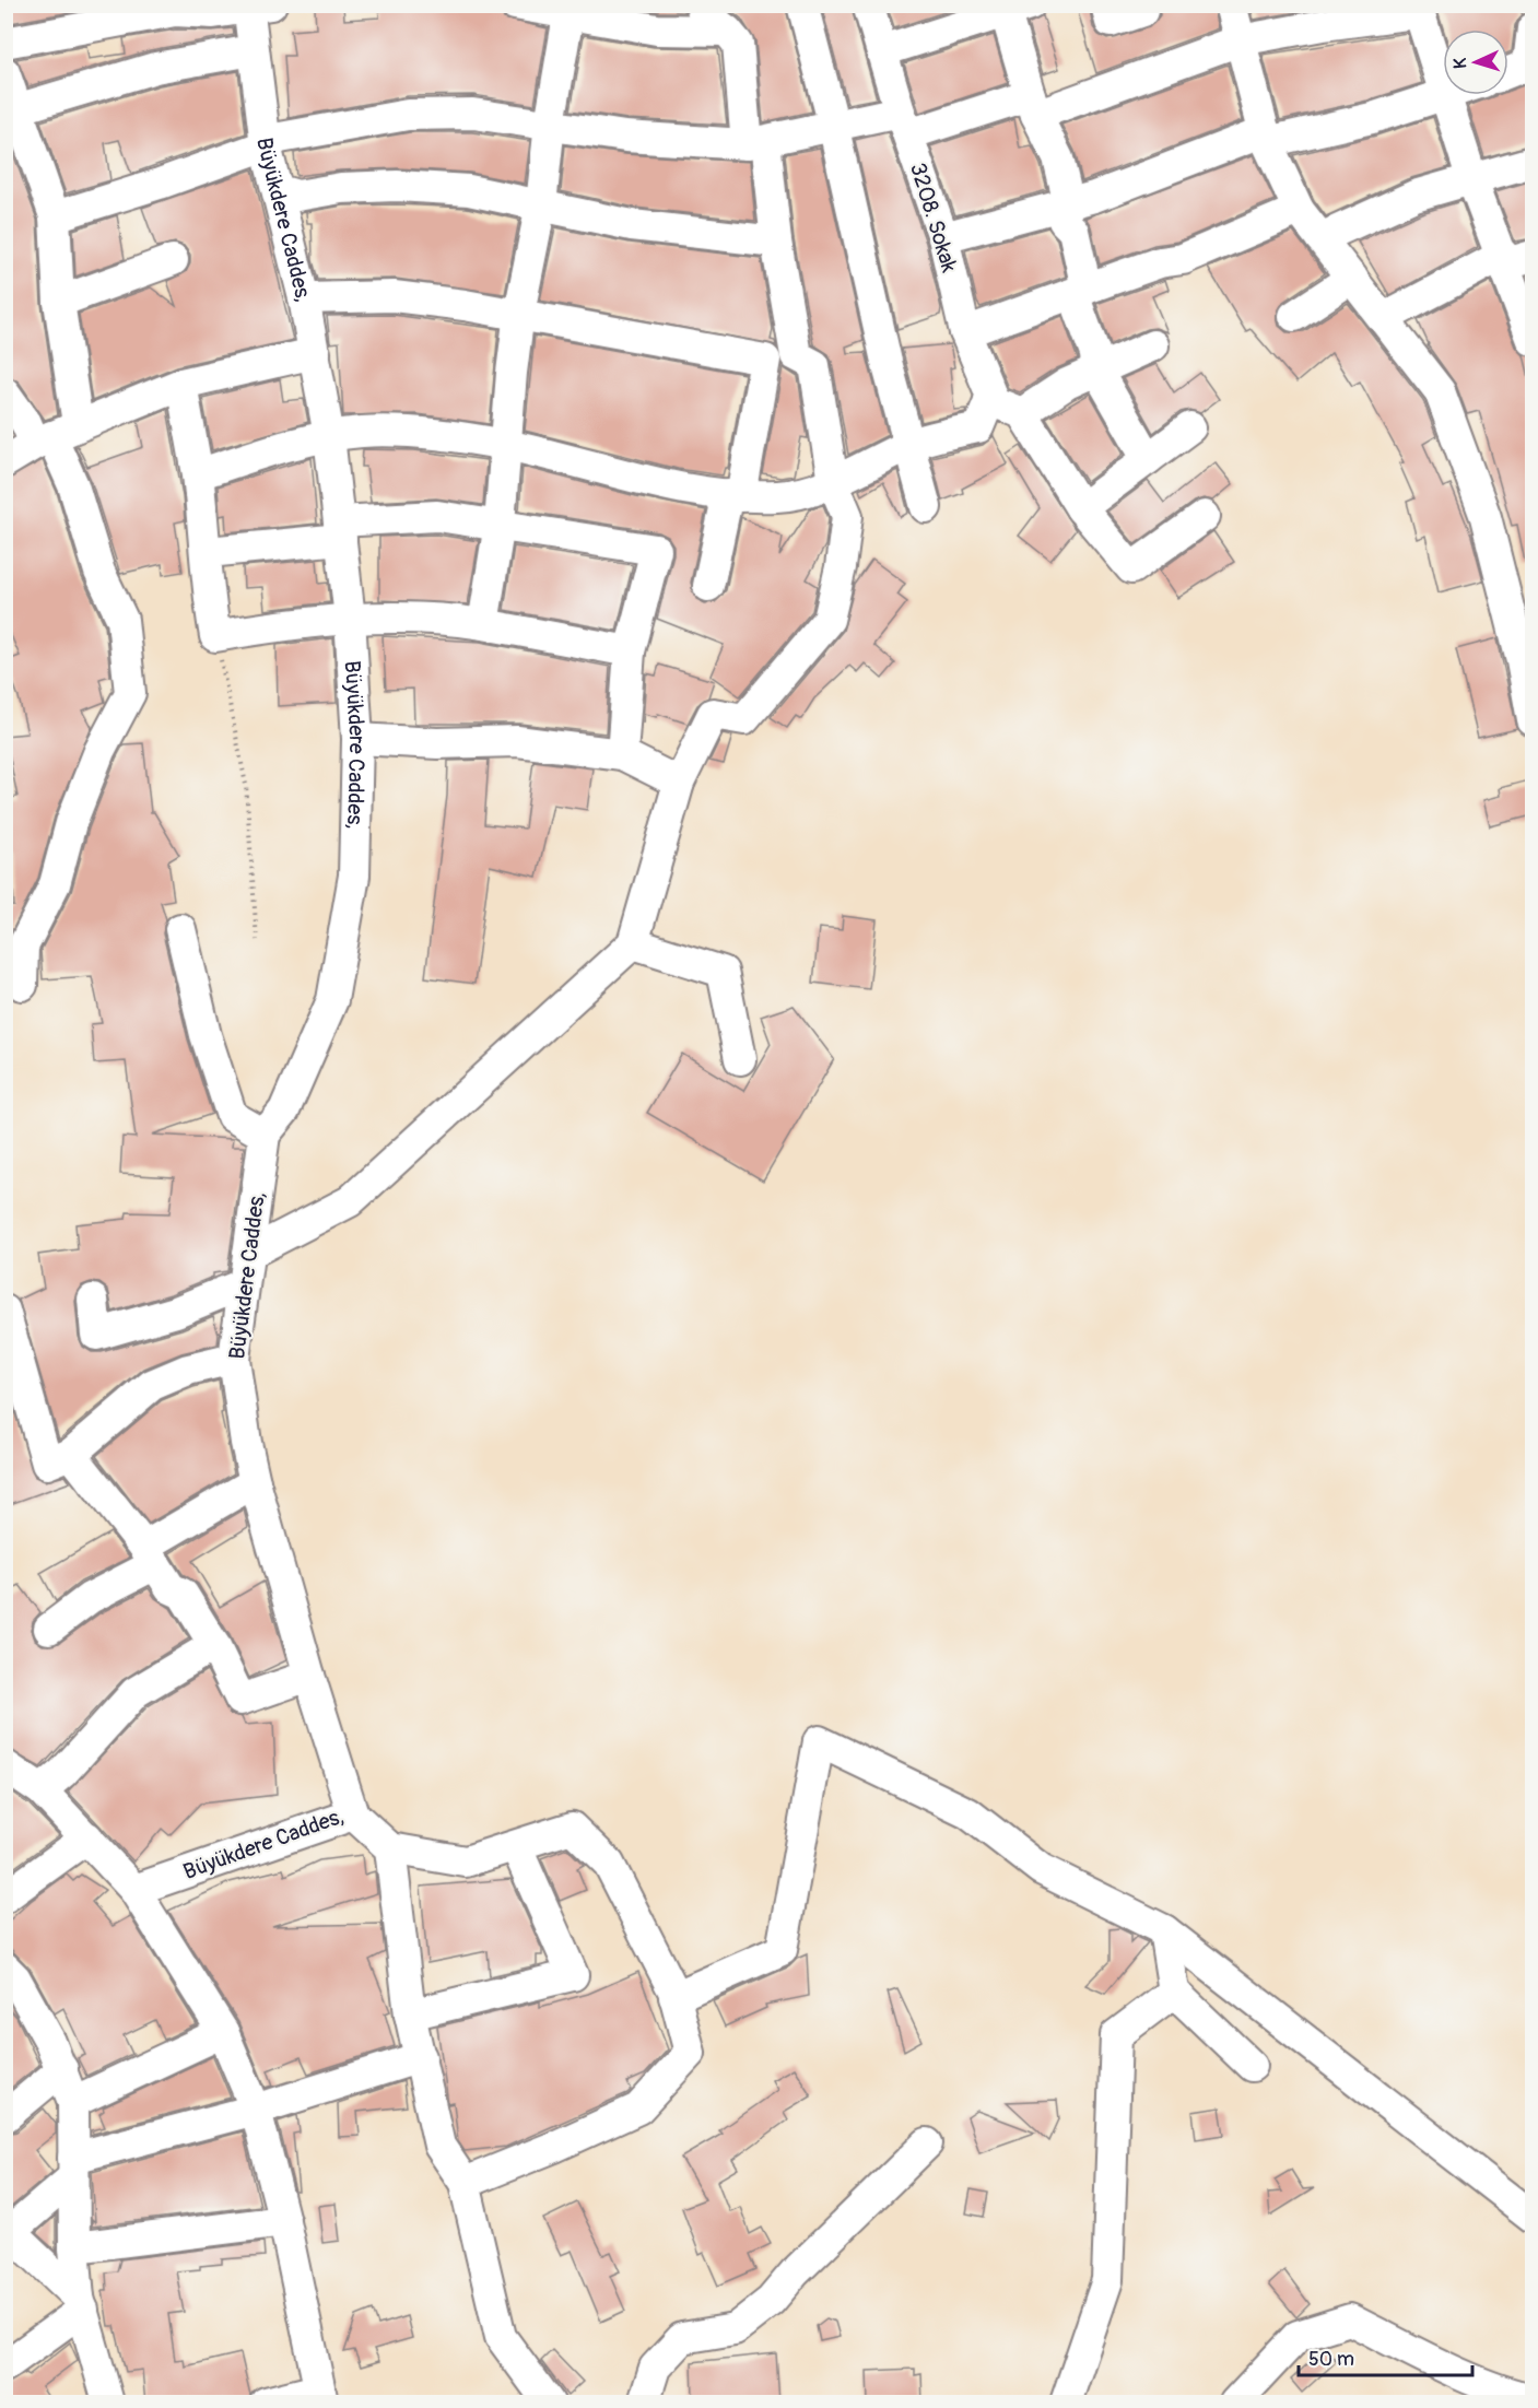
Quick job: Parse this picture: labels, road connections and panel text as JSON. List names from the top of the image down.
{
  "streets": {
    "street": ["3208. Sokak", "Büyükdere Caddes,"]
  },
  "scale_bar": "50 m",
  "north": "left"
}
